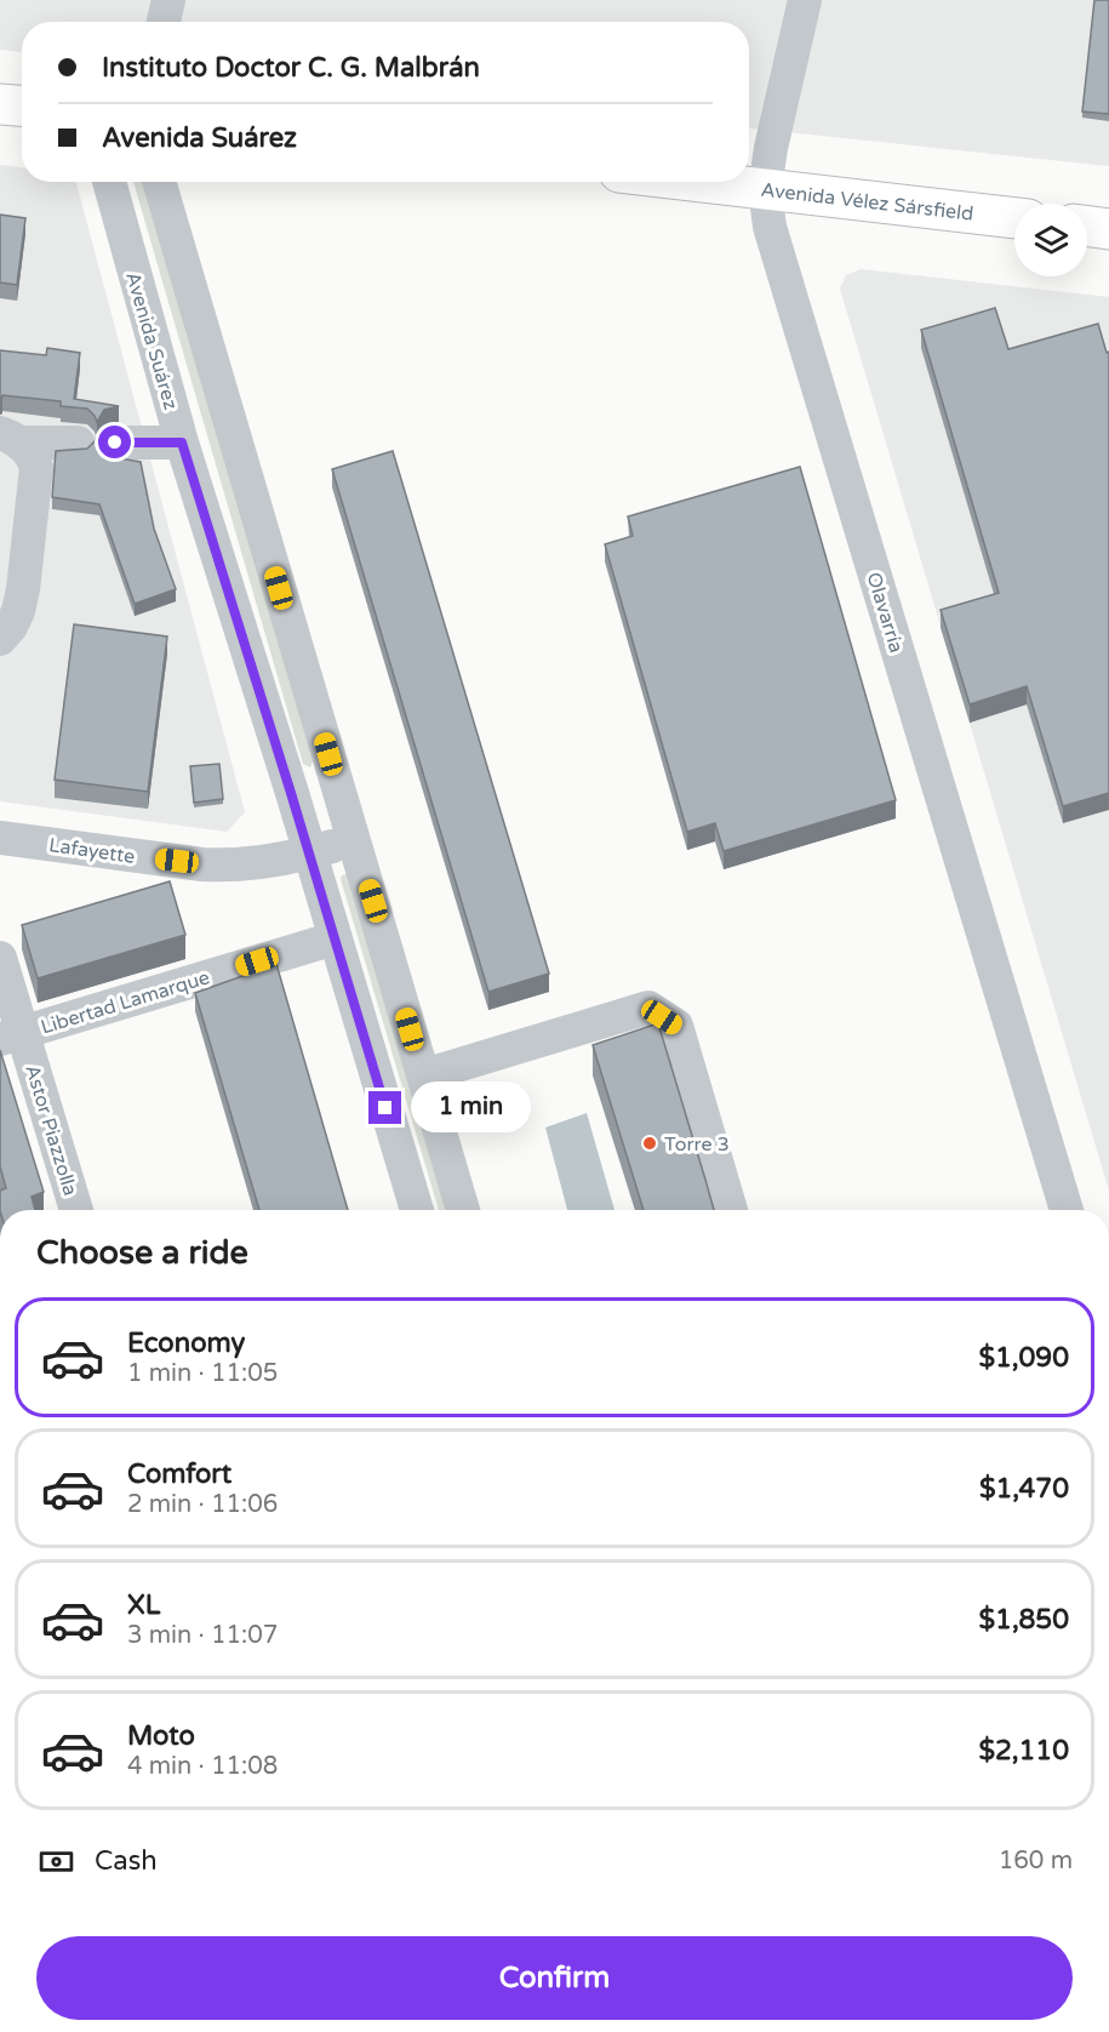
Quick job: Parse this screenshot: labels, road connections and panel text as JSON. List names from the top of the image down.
{
  "streets": {
    "main road": ["Avenida Vélez Sársfield"],
    "street": [
      "Avenida Suárez",
      "Olavarría",
      "Lafayette",
      "Libertad Lamarque",
      "Astor Piazzolla"
    ]
  },
  "crossings": [
    ["Avenida Vélez Sársfield", "Olavarría"],
    ["Avenida Suárez", "Lafayette"],
    ["Avenida Suárez", "Libertad Lamarque"],
    ["Libertad Lamarque", "Astor Piazzolla"]
  ],
  "places": ["Torre 3"],
  "page": {
    "banner": ["Instituto Doctor C. G. Malbrán", "Avenida Suárez"],
    "bubble": "1 min",
    "heading": "Choose a ride",
    "list": [
      {
        "name": "Economy",
        "note": "1 min · 11:05",
        "value": "$1,090"
      },
      {
        "name": "Comfort",
        "note": "2 min · 11:06",
        "value": "$1,470"
      },
      {
        "name": "XL",
        "note": "3 min · 11:07",
        "value": "$1,850"
      },
      {
        "name": "Moto",
        "note": "4 min · 11:08",
        "value": "$2,110"
      }
    ],
    "pay": ["Cash", "160 m"],
    "buttons": "Confirm"
  }
}
